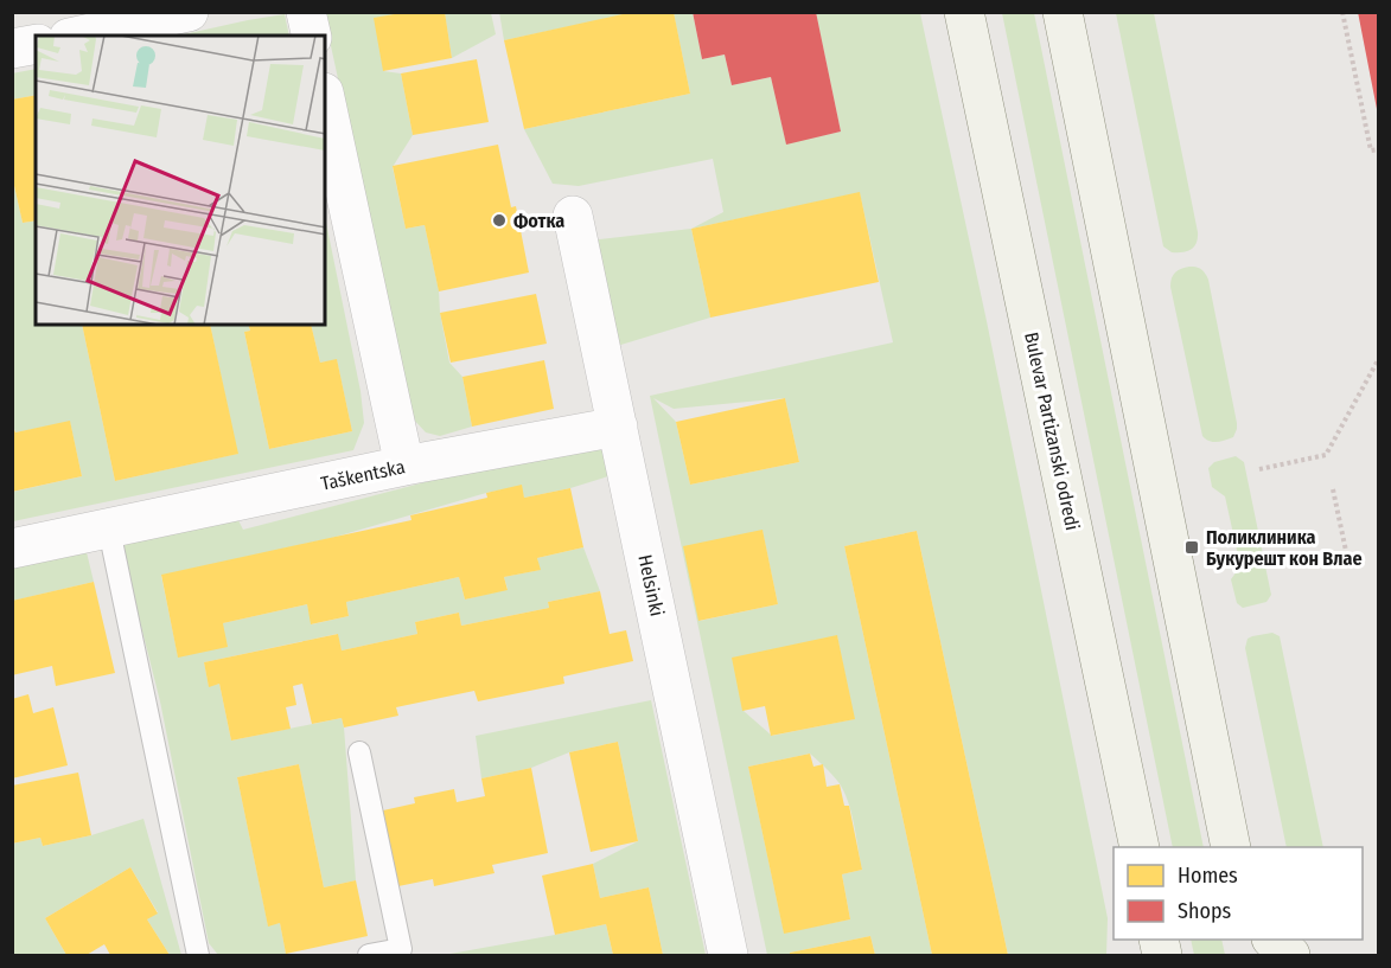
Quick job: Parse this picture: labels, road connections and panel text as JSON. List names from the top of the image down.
{
  "streets": {
    "street": ["Bulevar Partizanski odredi", "Taškentska", "Helsinki"]
  },
  "crossings": [
    ["Taškentska", "Helsinki"]
  ],
  "places": {
    "other": ["Фотка"],
    "transit": ["Поликлиника Букурешт кон Влае"]
  },
  "legend": ["Homes", "Shops"]
}
